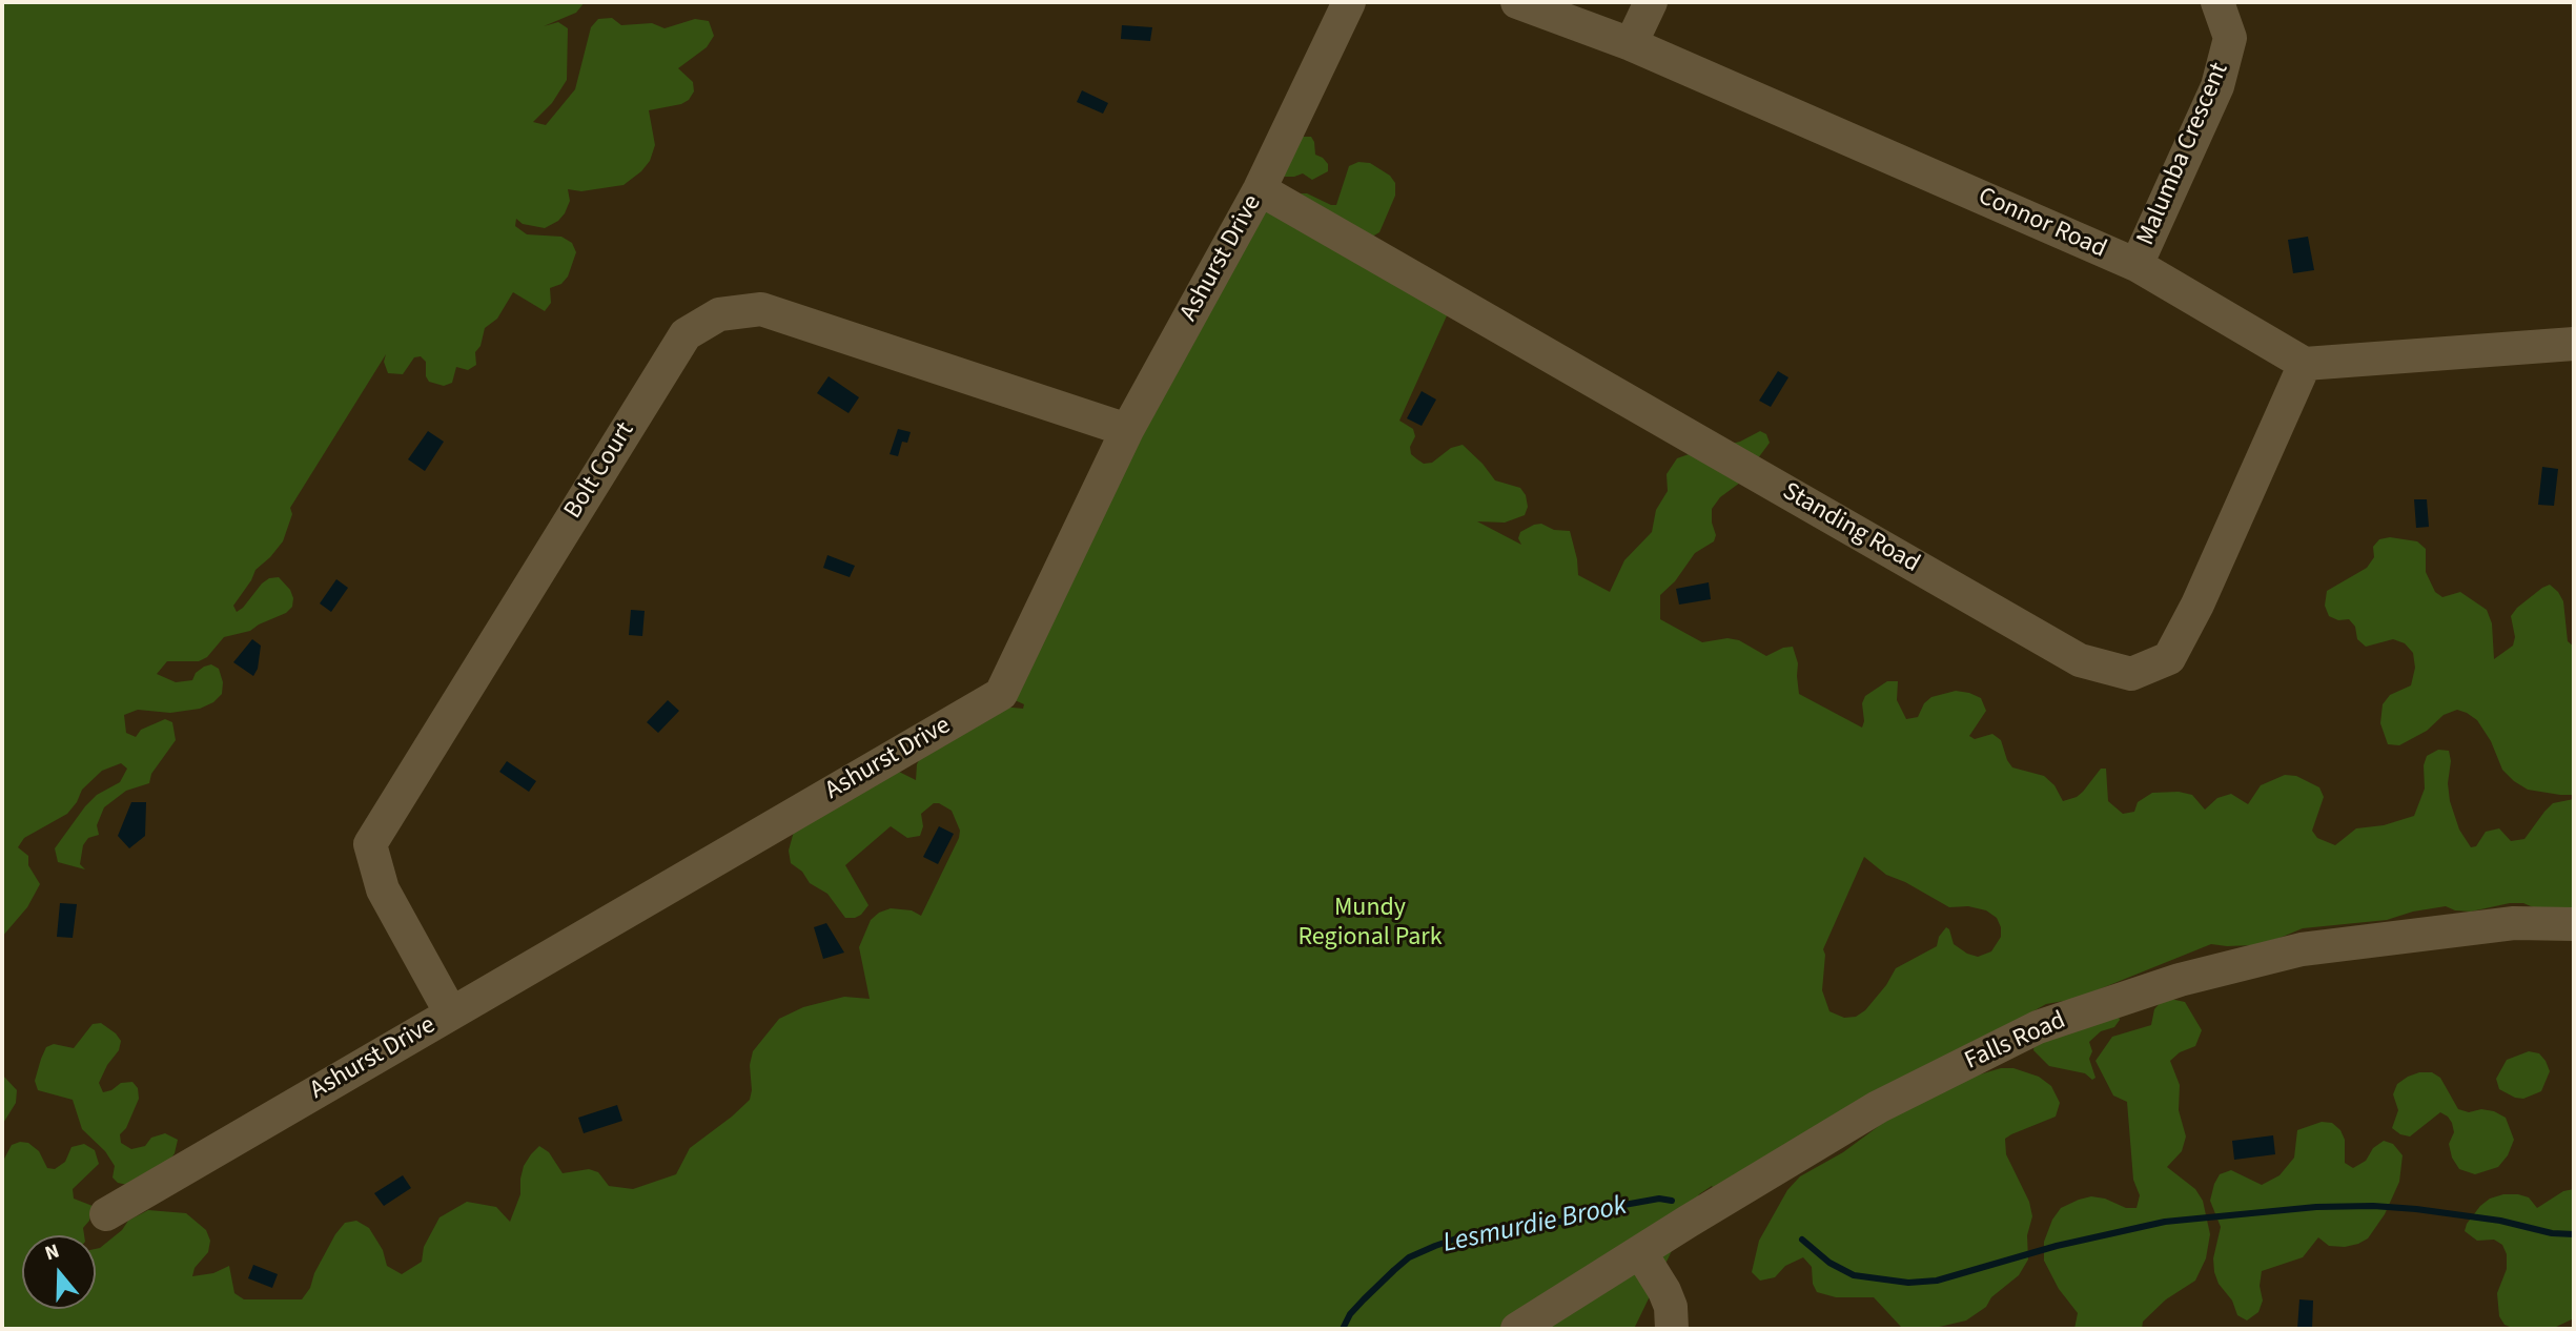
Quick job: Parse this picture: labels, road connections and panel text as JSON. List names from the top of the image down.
{
  "streets": {
    "street": [
      "Malumba Crescent",
      "Connor Road",
      "Ashurst Drive",
      "Bolt Court",
      "Standing Road",
      "Falls Road"
    ]
  },
  "crossings": [
    ["Malumba Crescent", "Connor Road"],
    ["Connor Road", "Standing Road"],
    ["Ashurst Drive", "Bolt Court"],
    ["Ashurst Drive", "Standing Road"]
  ],
  "water": ["Lesmurdie Brook"],
  "parks": ["Mundy Regional Park"],
  "north": "top"
}
